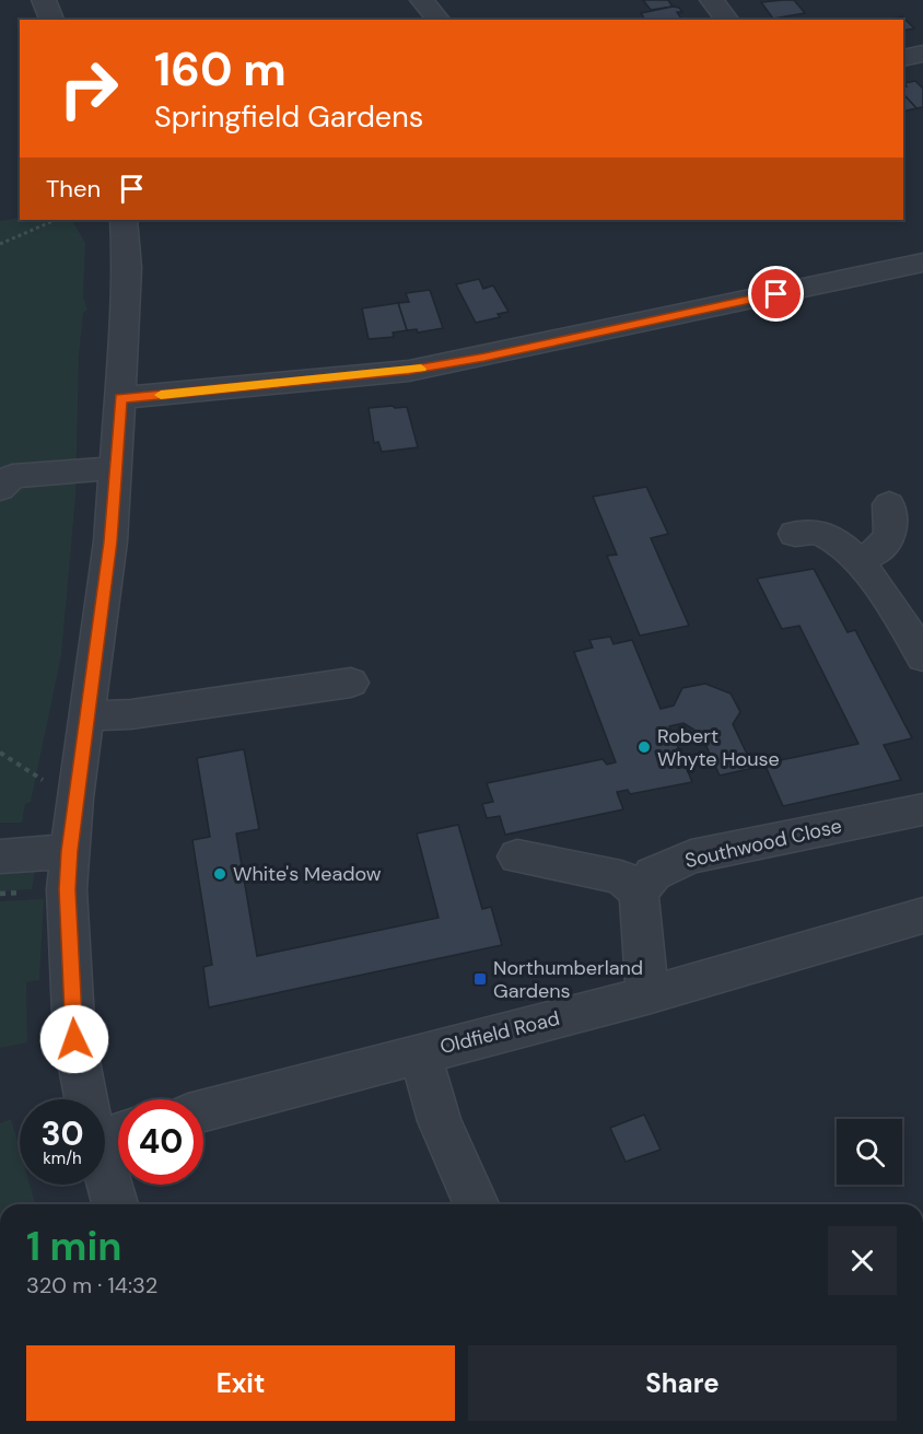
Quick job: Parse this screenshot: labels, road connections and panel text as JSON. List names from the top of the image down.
{
  "streets": {
    "street": ["Southwood Close", "Oldfield Road"]
  },
  "places": {
    "other": ["Robert Whyte House", "White's Meadow"],
    "transit": ["Northumberland Gardens"]
  },
  "page": {
    "turn": ["160 m", "Springfield Gardens"],
    "then": "Then",
    "speed": "30 km/h",
    "limit": "40",
    "heading": ["1 min", "320 m · 14:32"],
    "buttons": ["Exit", "Share"]
  }
}
